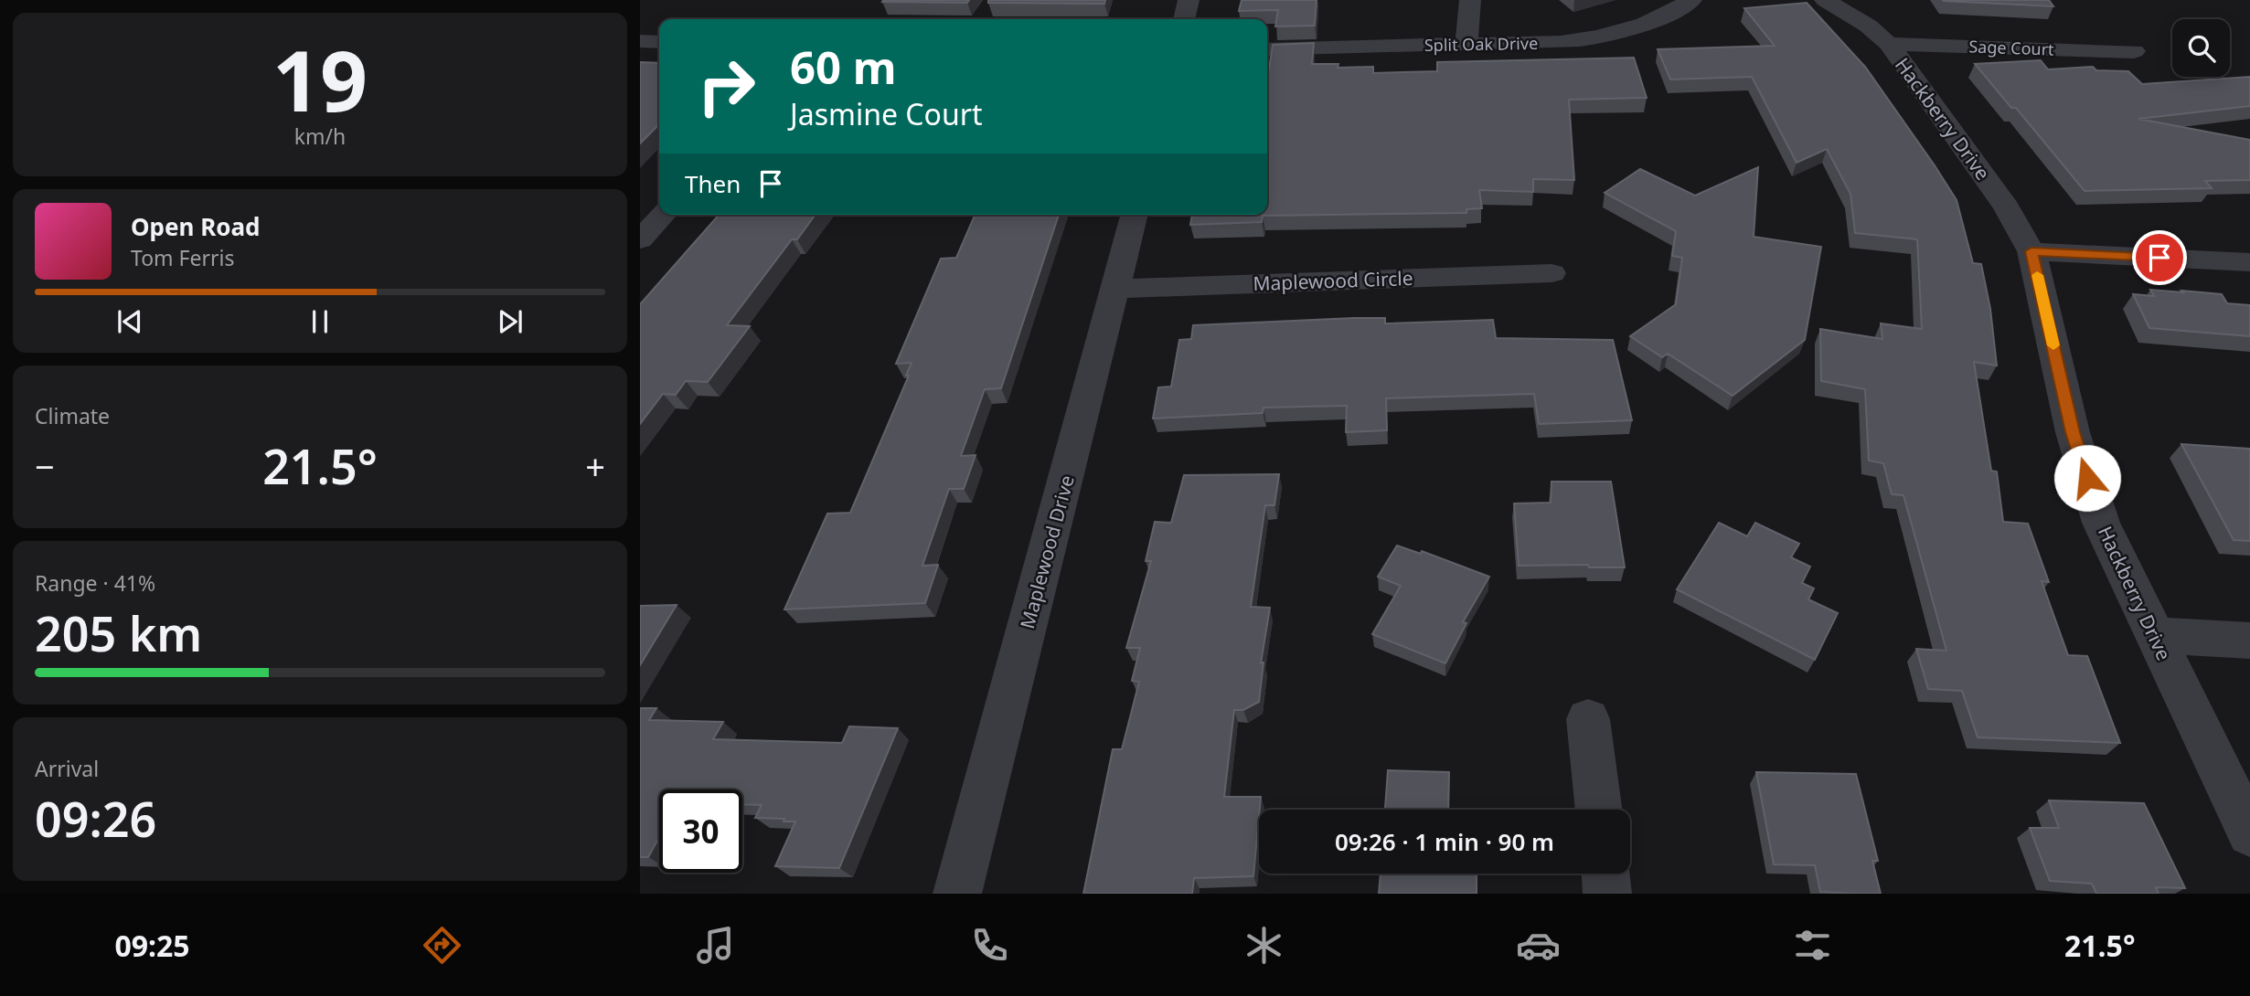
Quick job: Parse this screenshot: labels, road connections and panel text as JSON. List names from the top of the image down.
{
  "streets": {
    "street": [
      "Split Oak Drive",
      "Sage Court",
      "Hackberry Drive",
      "Maplewood Circle",
      "Maplewood Drive"
    ]
  },
  "crossings": [
    ["Sage Court", "Hackberry Drive"],
    ["Maplewood Circle", "Maplewood Drive"]
  ],
  "page": {
    "tile": [
      ["19", "km/h"],
      "Climate",
      ["Range · 41%", "205 km"],
      ["Arrival", "09:26"]
    ],
    "turn": ["60 m", "Jasmine Court"],
    "then": "Then",
    "song": ["Open Road", "Tom Ferris"],
    "heat": ["−", "21.5°", "+"],
    "limit": "30",
    "trip": "09:26 · 1 min · 90 m",
    "tabs": ["09:25", "21.5°"]
  }
}
